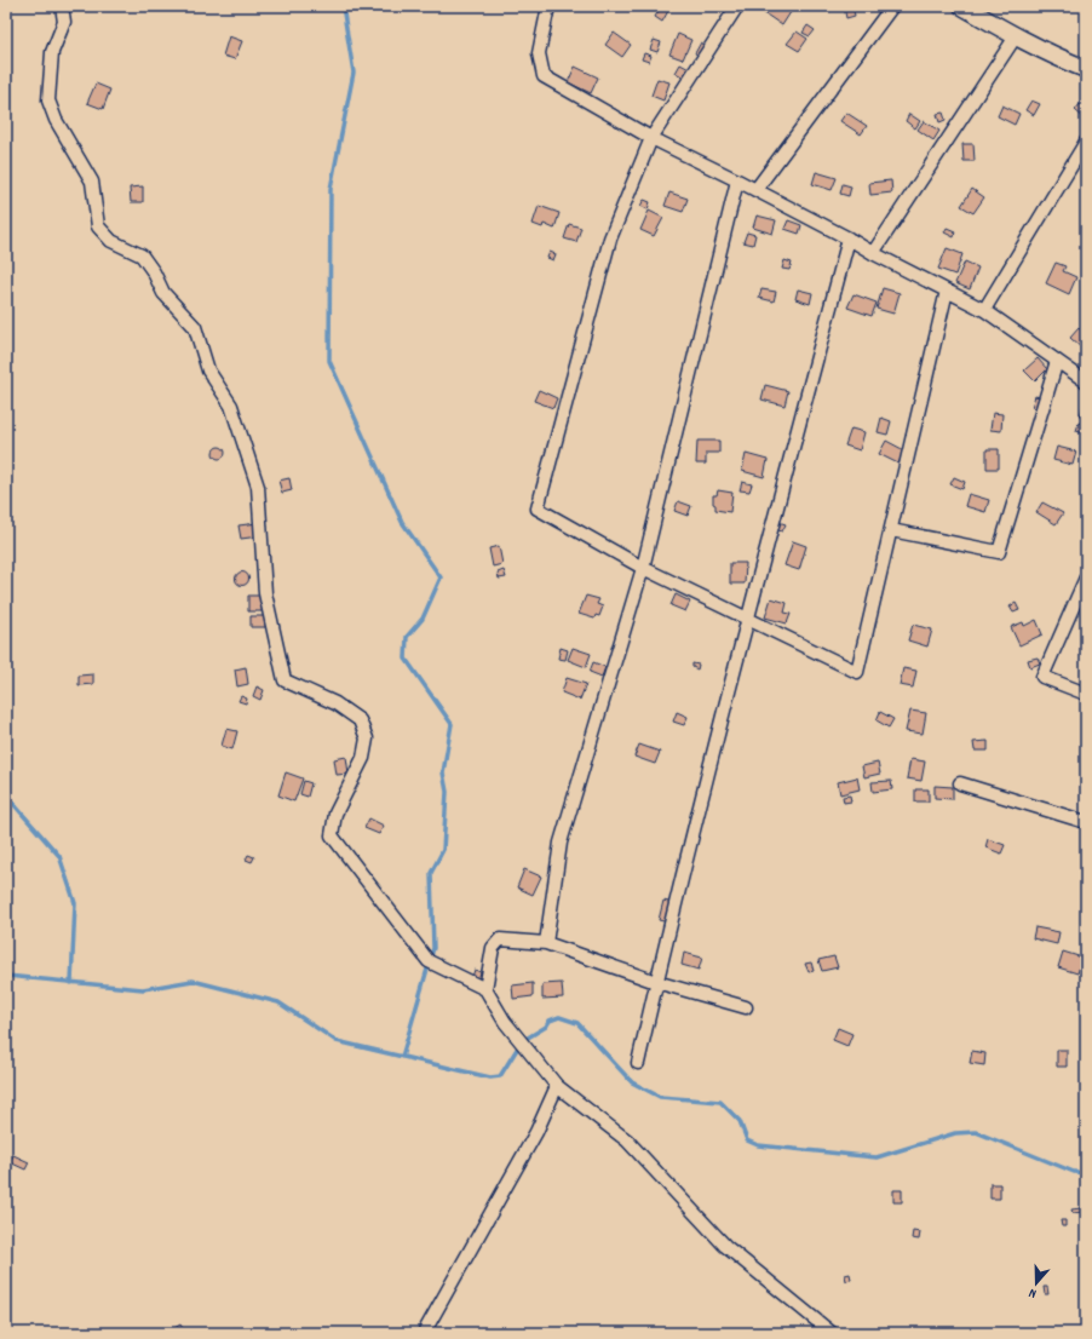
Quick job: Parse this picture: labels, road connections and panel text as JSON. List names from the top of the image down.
{
  "north": "bottom"
}
